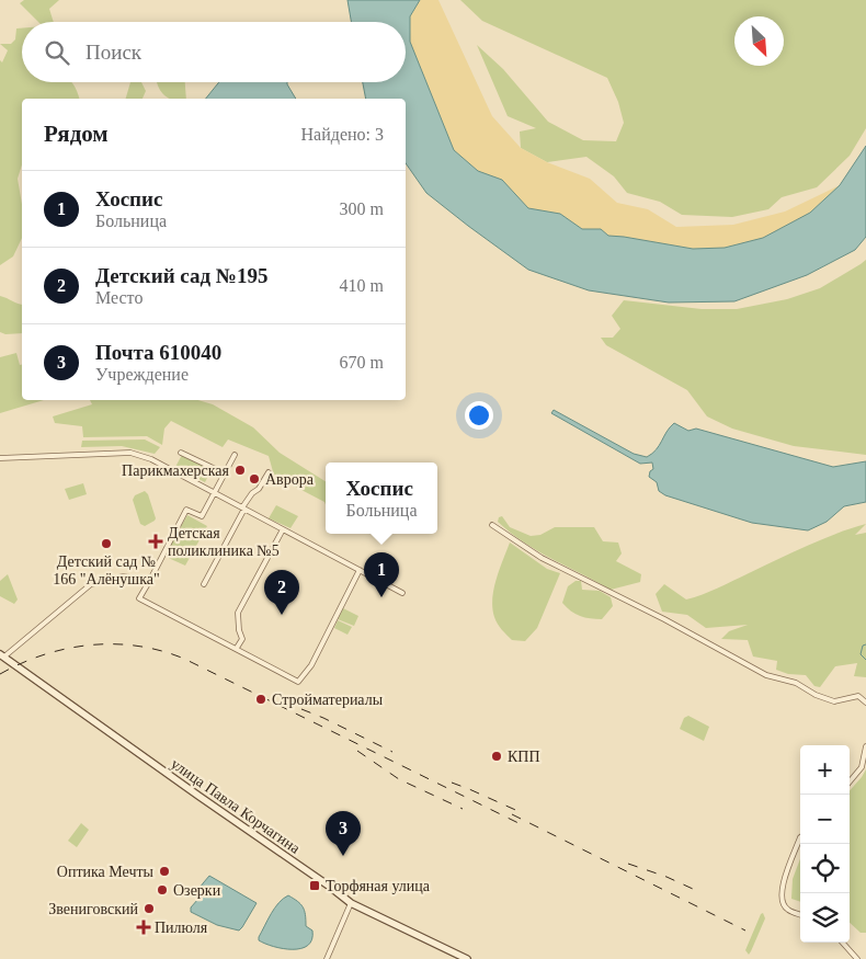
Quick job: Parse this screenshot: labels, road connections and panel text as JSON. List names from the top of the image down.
{
  "streets": {
    "main road": ["улица Павла Корчагина"]
  },
  "places": {
    "other": [
      "Парикмахерская",
      "Аврора",
      "Детский сад № 166 \"Алёнушка\"",
      "Стройматериалы",
      "КПП",
      "Оптика Мечты",
      "Озерки",
      "Звениговский"
    ],
    "health": ["Детская поликлиника №5", "Пилюля"],
    "transit": ["Торфяная улица"]
  },
  "north": "bottom right",
  "page": {
    "search": "Поиск",
    "heading": ["Рядом", "Найдено: 3"],
    "list": [
      {
        "mark": "1",
        "name": "Хоспис",
        "note": "Больница",
        "value": "300 m"
      },
      {
        "mark": "2",
        "name": "Детский сад №195",
        "note": "Место",
        "value": "410 m"
      },
      {
        "mark": "3",
        "name": "Почта 610040",
        "note": "Учреждение",
        "value": "670 m"
      }
    ],
    "popup": ["Хоспис", "Больница"],
    "pins": ["1", "2", "3"],
    "map_buttons": ["+", "−"]
  }
}
